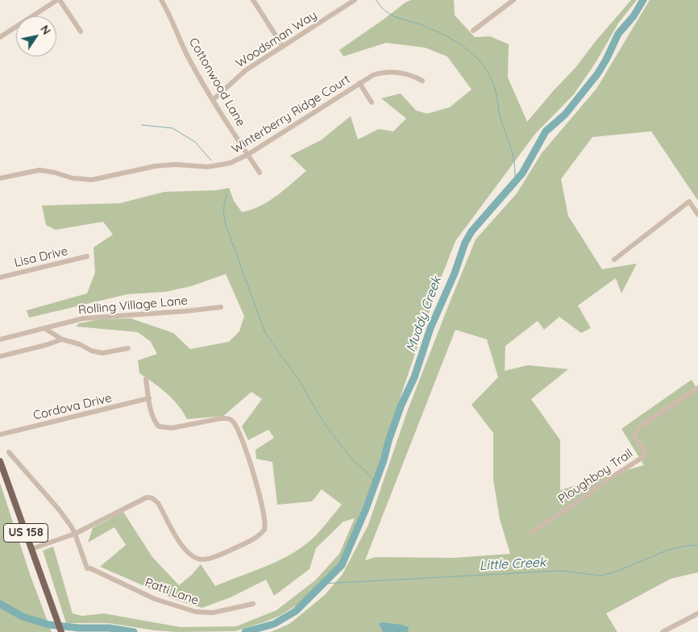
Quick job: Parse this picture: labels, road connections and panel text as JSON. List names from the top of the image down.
{
  "streets": {
    "main road": ["US 158"],
    "street": [
      "Woodsman Way",
      "Cottonwood Lane",
      "Winterberry Ridge Court",
      "Lisa Drive",
      "Rolling Village Lane",
      "Cordova Drive",
      "Ploughboy Trail",
      "Patti Lane"
    ]
  },
  "crossings": [
    ["Woodsman Way", "Cottonwood Lane"],
    ["Cottonwood Lane", "Winterberry Ridge Court"]
  ],
  "water": ["Muddy Creek", "Little Creek"],
  "north": "top right"
}
